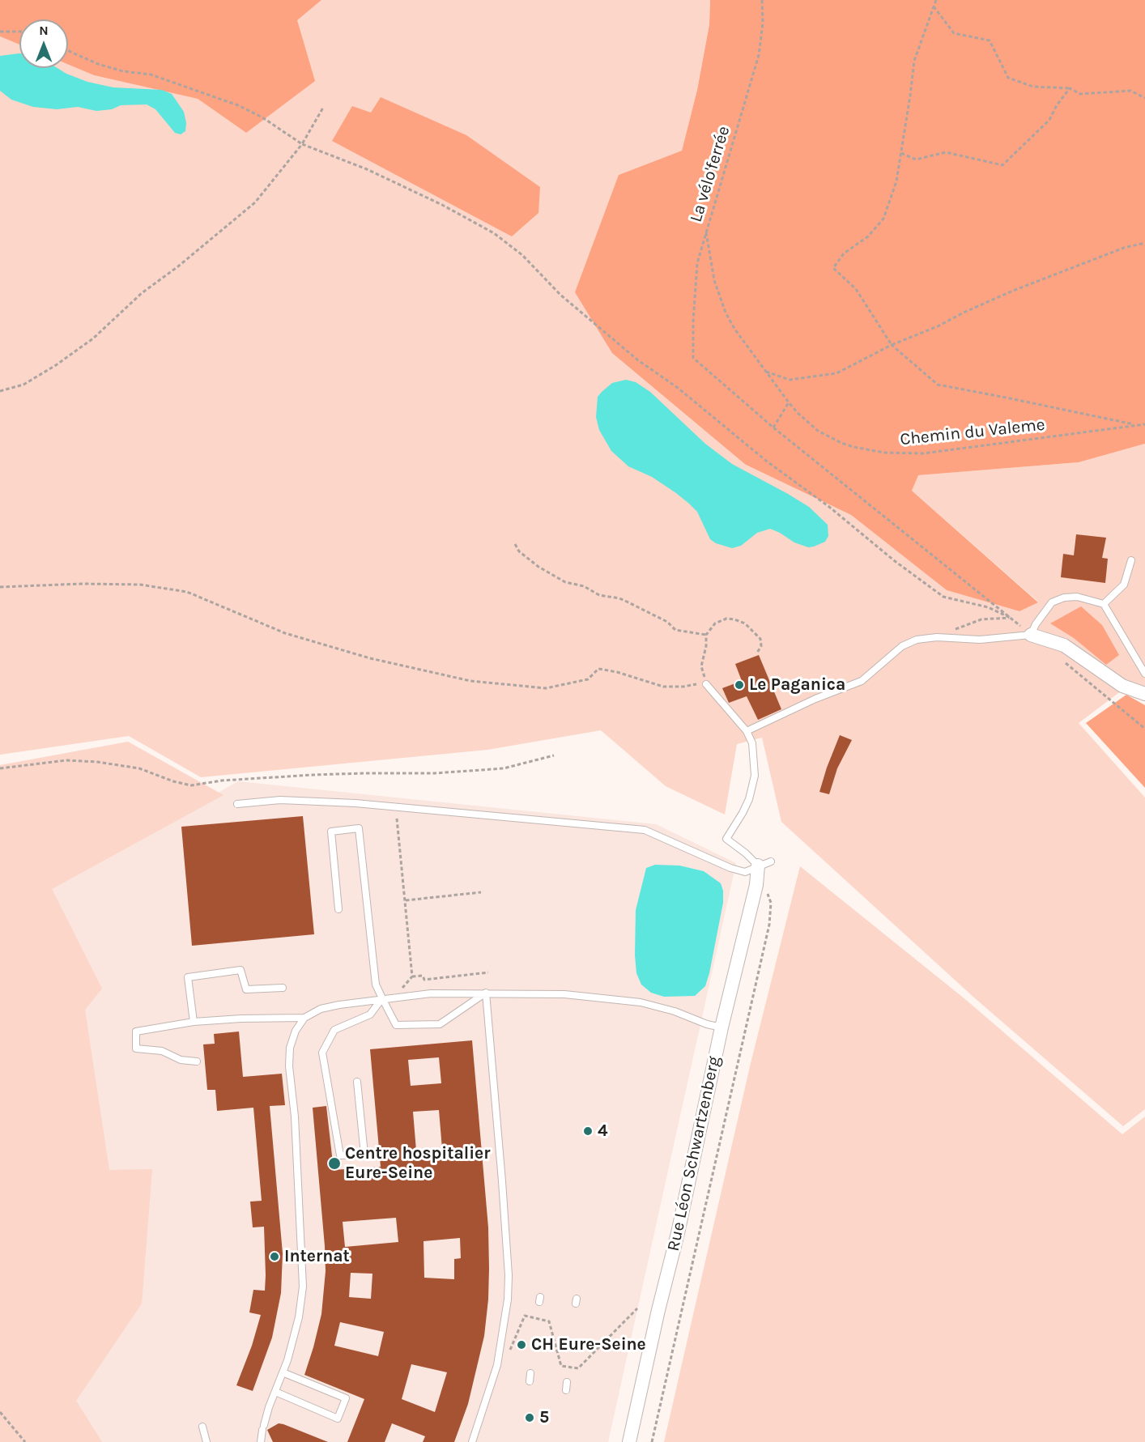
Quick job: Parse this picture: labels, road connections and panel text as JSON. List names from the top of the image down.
{
  "streets": {
    "street": ["Rue Léon Schwartzenberg"],
    "path": ["La vélo'ferrée", "Chemin du Valeme"]
  },
  "crossings": [
    ["La vélo'ferrée", "Chemin du Valeme"]
  ],
  "places": [
    "Le Paganica",
    "4",
    "Centre hospitalier Eure-Seine",
    "Internat",
    "CH Eure-Seine",
    "5"
  ],
  "north": "top"
}
